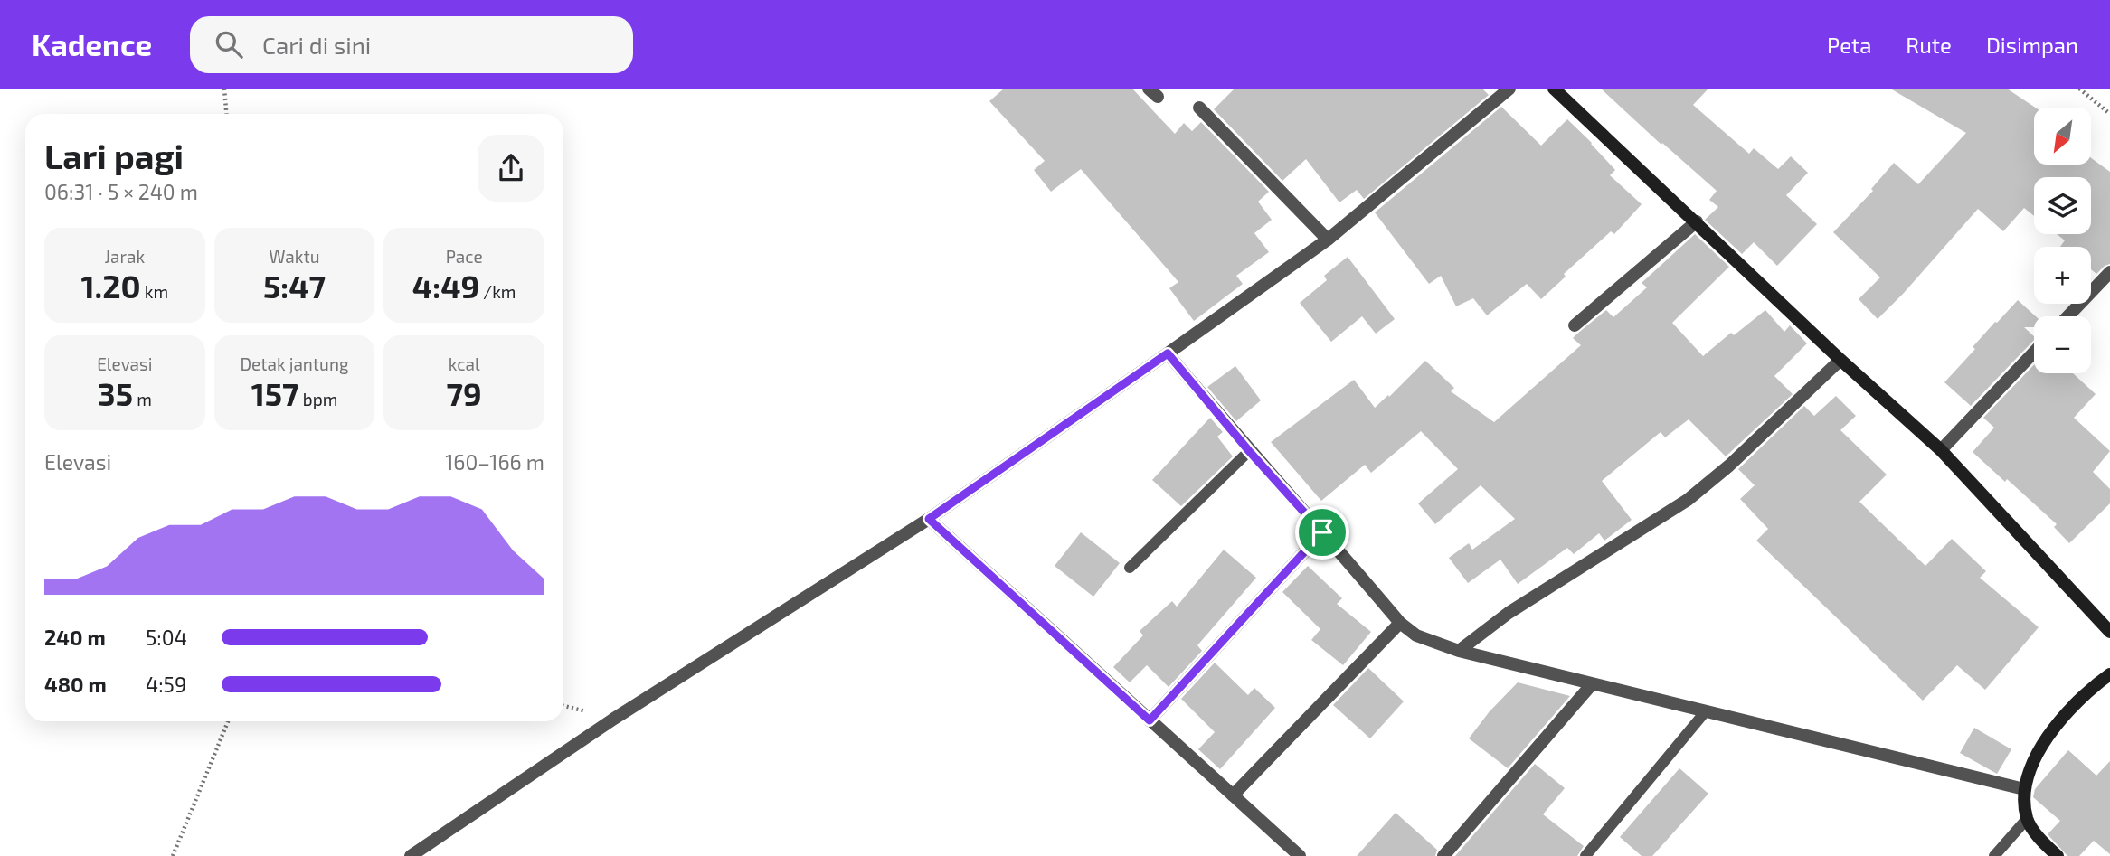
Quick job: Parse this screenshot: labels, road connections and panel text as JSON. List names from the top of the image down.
{
  "north": "bottom left",
  "page": {
    "header": "Kadence",
    "search": "Cari di sini",
    "nav": ["Peta", "Rute", "Disimpan"],
    "map_buttons": ["+", "−"],
    "heading": ["Lari pagi", "06:31 · 5 × 240 m"],
    "stats": [
      ["Jarak", "1.20 km"],
      ["Waktu", "5:47"],
      ["Pace", "4:49 /km"],
      ["Elevasi", "35 m"],
      ["Detak jantung", "157 bpm"],
      ["kcal", "79"]
    ],
    "chart": ["Elevasi", "160–166 m"],
    "list": [
      {
        "name": "240 m",
        "note": "5:04"
      },
      {
        "name": "480 m",
        "note": "4:59"
      }
    ]
  }
}
